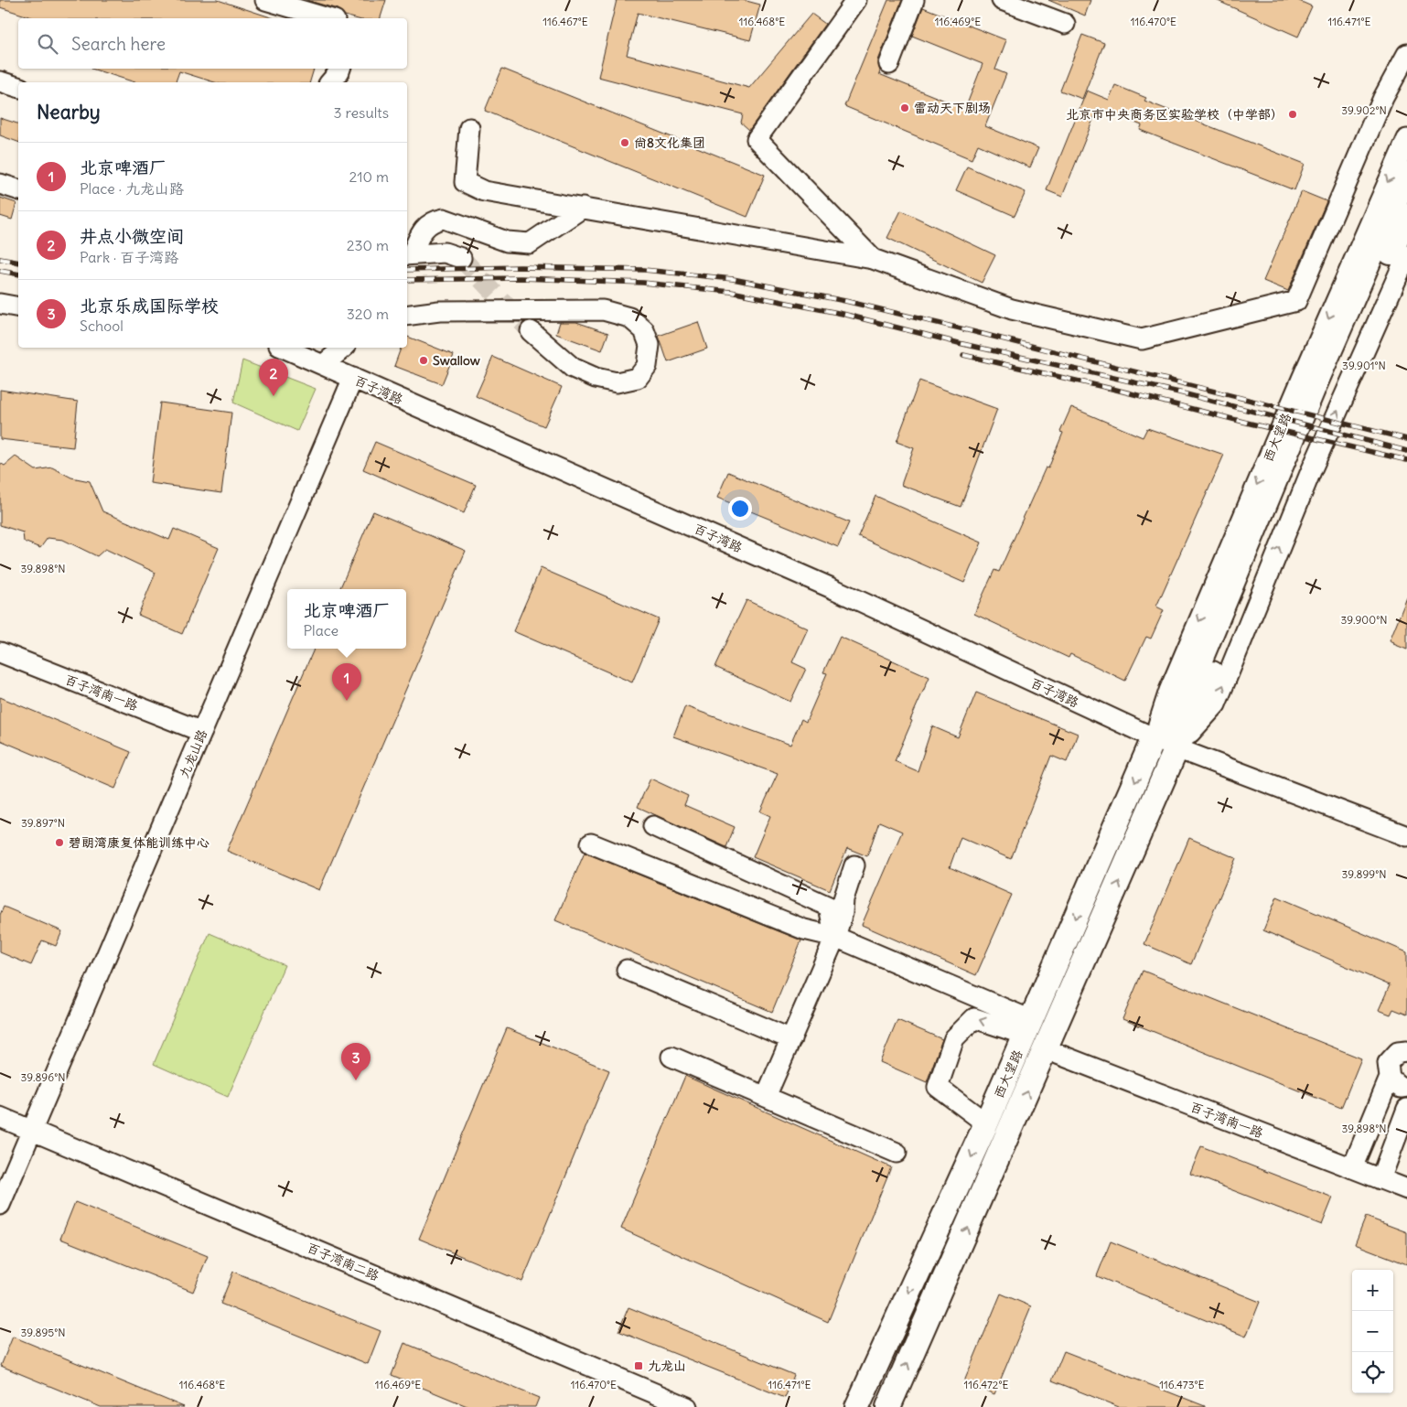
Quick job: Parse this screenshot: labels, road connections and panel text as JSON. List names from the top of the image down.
{
  "streets": {
    "main road": ["西大望路"],
    "street": [
      "百子湾路",
      "百子湾南一路",
      "九龙山路",
      "百子湾南二路"
    ]
  },
  "crossings": [
    ["百子湾路", "西大望路"],
    ["百子湾路", "九龙山路"],
    ["西大望路", "百子湾南一路"],
    ["百子湾南一路", "九龙山路"],
    ["九龙山路", "百子湾南二路"]
  ],
  "places": {
    "other": [
      "雷动天下剧场",
      "北京市中央商务区实验学校（中学部）",
      "尚8文化集团",
      "Swallow",
      "碧朗湾康复体能训练中心"
    ],
    "transit": ["九龙山"]
  },
  "page": {
    "search": "Search here",
    "heading": ["Nearby", "3 results"],
    "list": [
      {
        "mark": "1",
        "name": "北京啤酒厂",
        "note": "Place · 九龙山路",
        "value": "210 m"
      },
      {
        "mark": "2",
        "name": "井点小微空间",
        "note": "Park · 百子湾路",
        "value": "230 m"
      },
      {
        "mark": "3",
        "name": "北京乐成国际学校",
        "note": "School",
        "value": "320 m"
      }
    ],
    "pins": ["2", "1", "3"],
    "popup": ["北京啤酒厂", "Place"],
    "map_buttons": ["+", "−"]
  },
  "coordinates": [
    "116.467°E",
    "116.468°E",
    "116.469°E",
    "116.470°E",
    "116.471°E",
    "39.902°N",
    "39.901°N",
    "39.898°N",
    "39.900°N",
    "39.897°N",
    "39.899°N",
    "39.896°N",
    "39.895°N",
    "116.472°E",
    "116.473°E"
  ]
}
